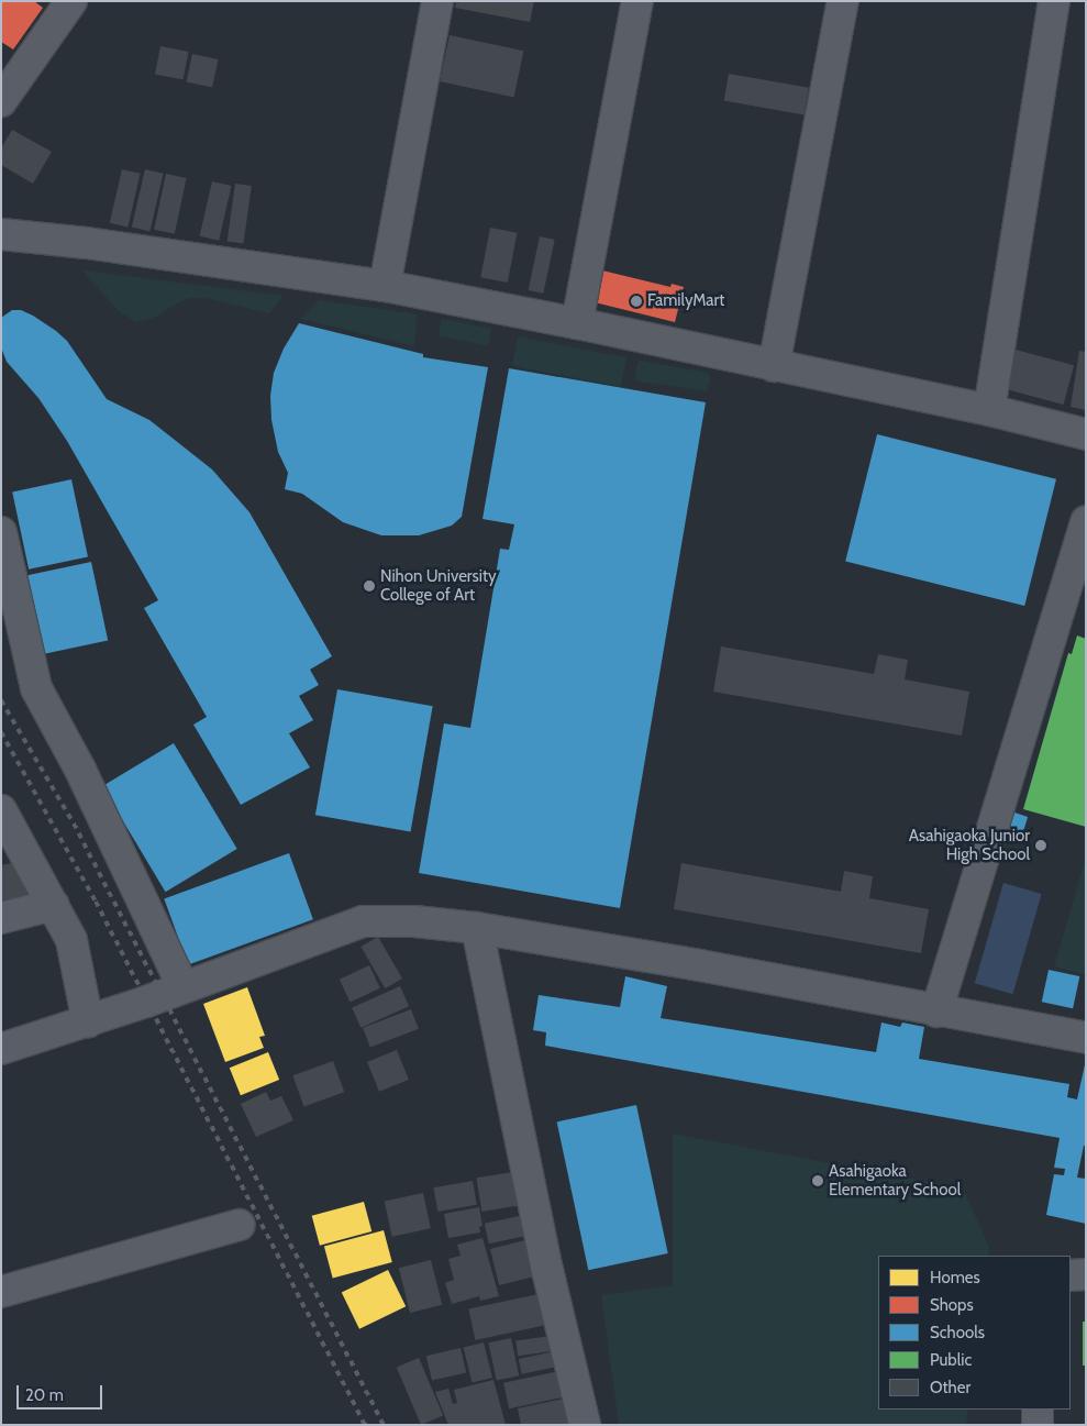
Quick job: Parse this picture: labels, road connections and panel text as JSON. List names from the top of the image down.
{
  "places": [
    "FamilyMart",
    "Nihon University College of Art",
    "Asahigaoka Junior High School",
    "Asahigaoka Elementary School"
  ],
  "legend": [
    "Homes",
    "Shops",
    "Schools",
    "Public",
    "Other"
  ],
  "scale_bar": "20 m"
}
